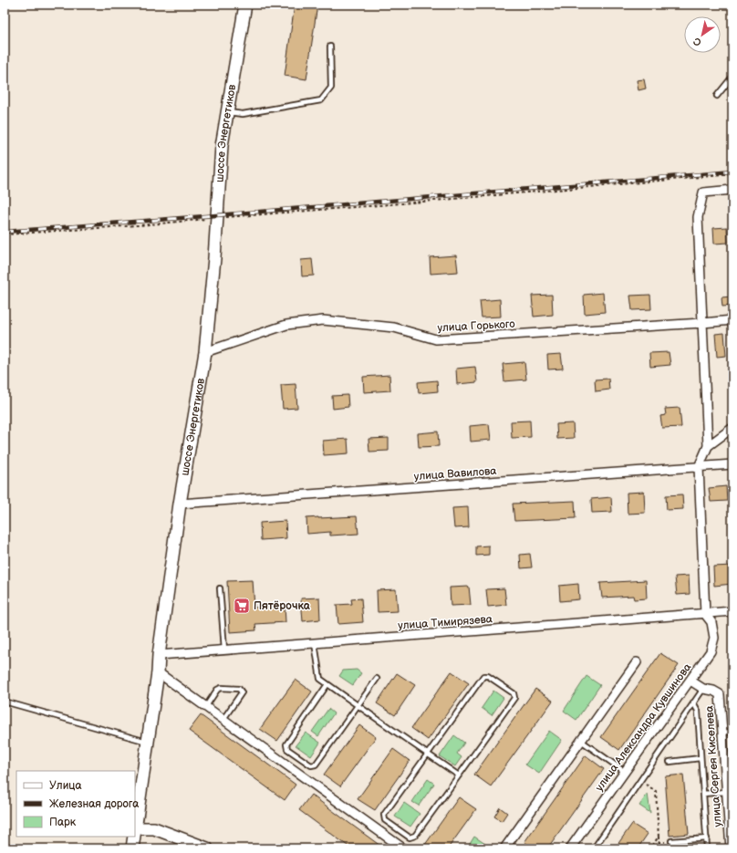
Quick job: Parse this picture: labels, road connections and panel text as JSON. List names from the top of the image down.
{
  "streets": {
    "main road": ["шоссе Энергетиков"],
    "street": [
      "улица Горького",
      "улица Вавилова",
      "улица Тимирязева",
      "улица Александра Кувшинова",
      "улица Сергея Киселева"
    ]
  },
  "crossings": [
    ["шоссе Энергетиков", "улица Горького"],
    ["шоссе Энергетиков", "улица Вавилова"],
    ["шоссе Энергетиков", "улица Тимирязева"],
    ["улица Тимирязева", "улица Александра Кувшинова"],
    ["улица Александра Кувшинова", "улица Сергея Киселева"]
  ],
  "places": {
    "supermarket": ["Пятёрочка"]
  },
  "legend": ["Улица", "Железная дорога", "Парк"],
  "north": "bottom left"
}
